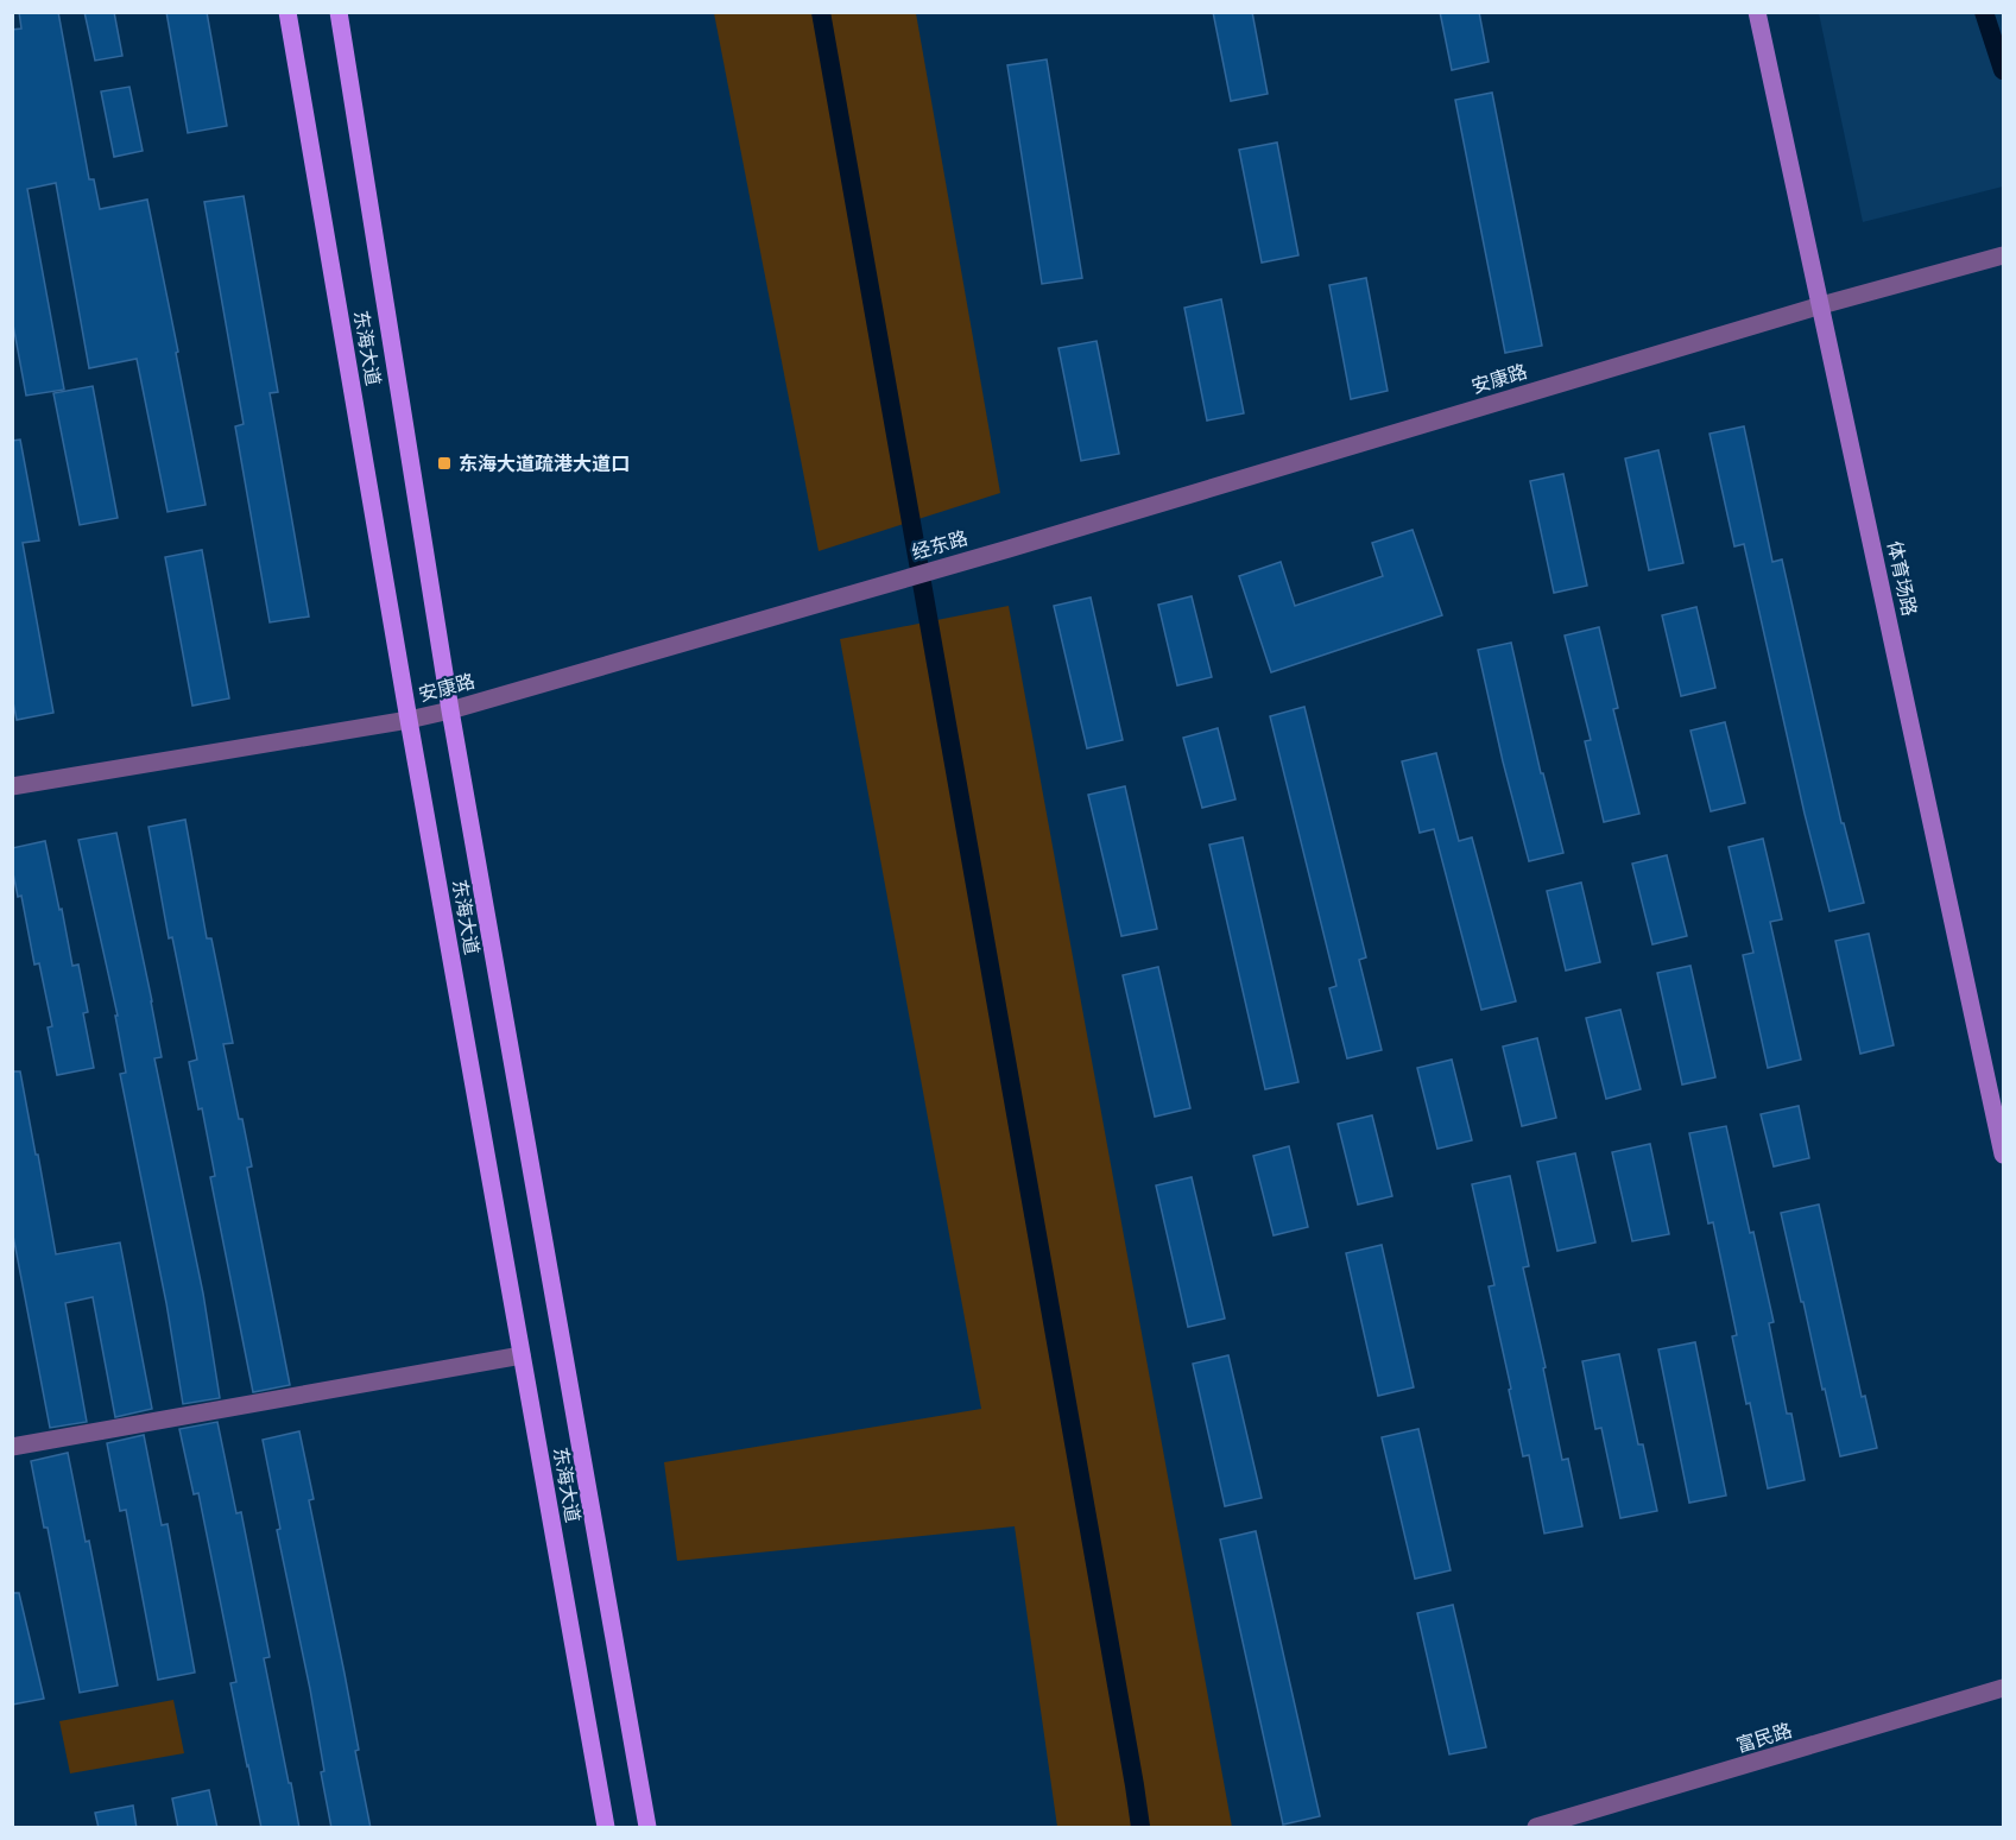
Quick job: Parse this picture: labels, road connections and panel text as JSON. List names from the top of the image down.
{
  "streets": {
    "main road": ["东海大道", "体育场路"],
    "street": ["安康路", "经东路", "富民路"]
  },
  "crossings": [
    ["东海大道", "安康路"],
    ["安康路", "经东路"],
    ["安康路", "体育场路"]
  ],
  "places": {
    "transit": ["东海大道疏港大道口"]
  }
}
